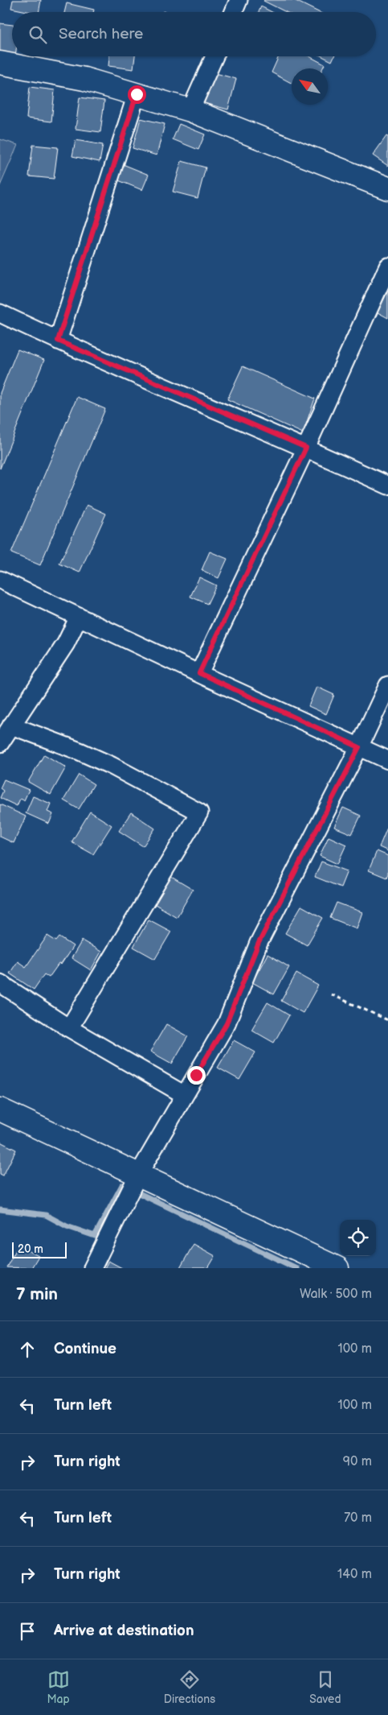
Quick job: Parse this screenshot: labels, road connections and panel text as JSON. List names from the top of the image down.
{
  "scale_bar": "20 m",
  "north": "top left",
  "page": {
    "search": "Search here",
    "scale": "20 m",
    "heading": ["7 min", "Walk · 500 m"],
    "list": [
      ["Continue", "100 m"],
      ["Turn left", "100 m"],
      ["Turn right", "90 m"],
      ["Turn left", "70 m"],
      ["Turn right", "140 m"],
      "Arrive at destination"
    ],
    "nav": ["Map", "Directions", "Saved"]
  }
}
